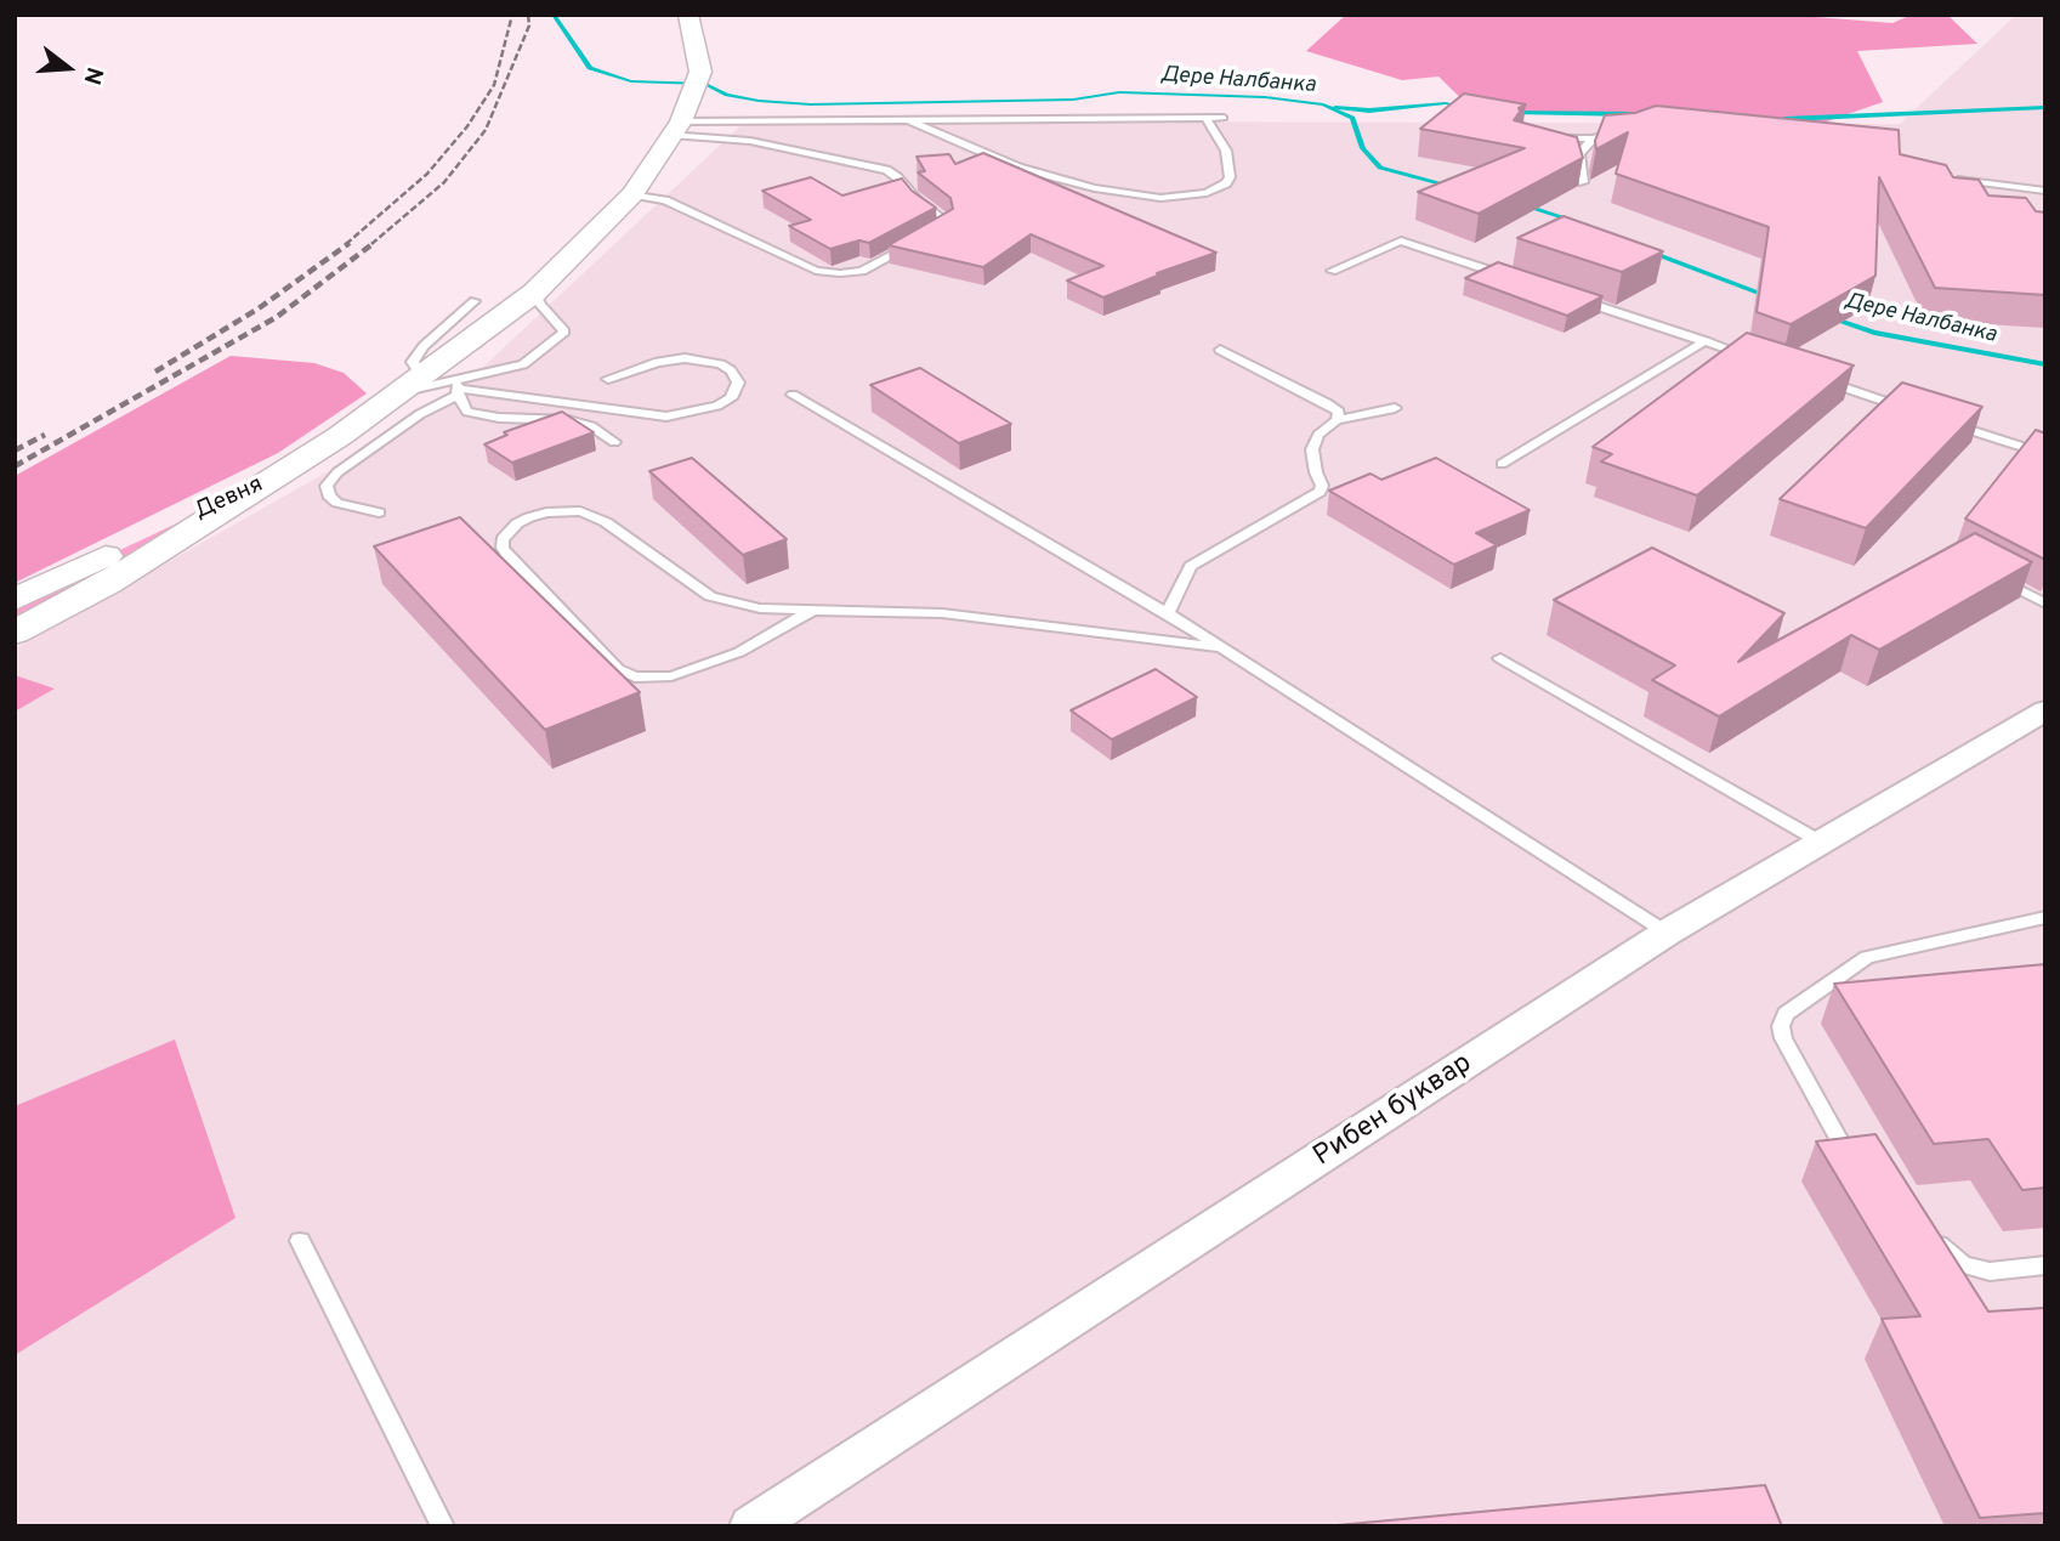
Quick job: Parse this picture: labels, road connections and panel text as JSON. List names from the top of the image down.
{
  "streets": {
    "street": ["Девня", "Рибен буквар"]
  },
  "water": ["Дере Налбанка"],
  "north": "right"
}
